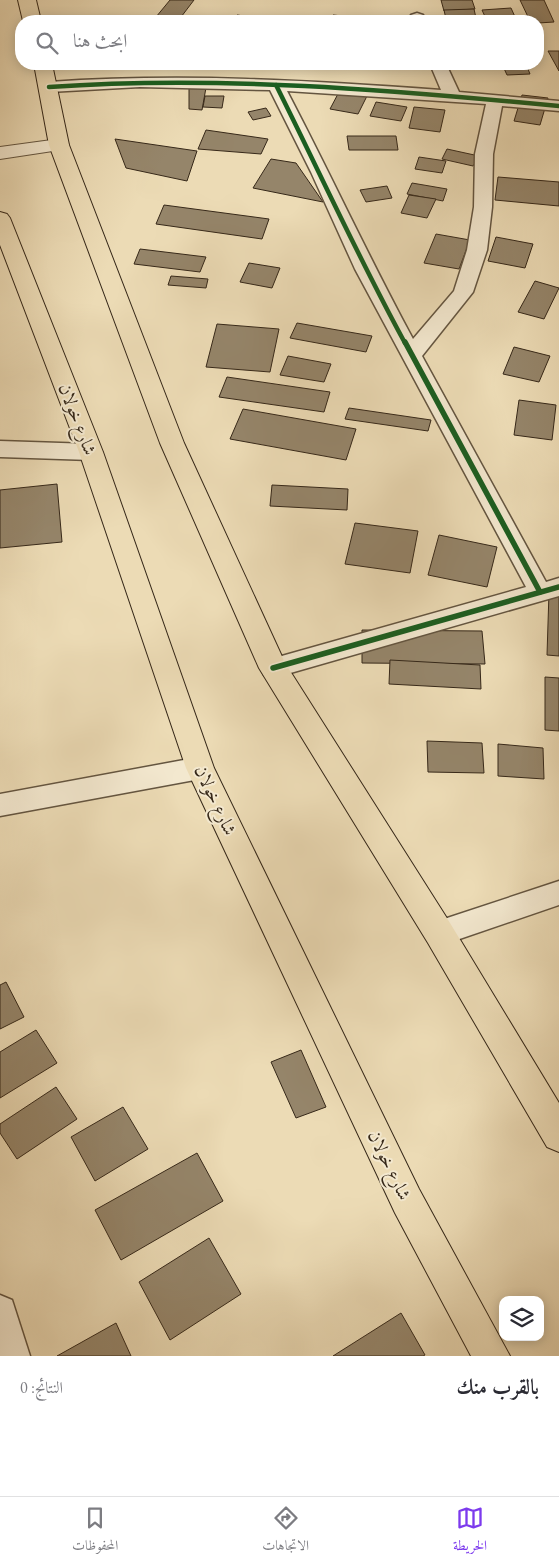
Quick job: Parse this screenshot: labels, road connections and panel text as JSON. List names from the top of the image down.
{
  "streets": {
    "main road": ["شارع خولان"]
  },
  "page": {
    "search": "ابحث هنا",
    "heading": ["بالقرب منك", "النتائج: 0"],
    "nav": ["الخريطة", "الاتجاهات", "المحفوظات"]
  }
}
